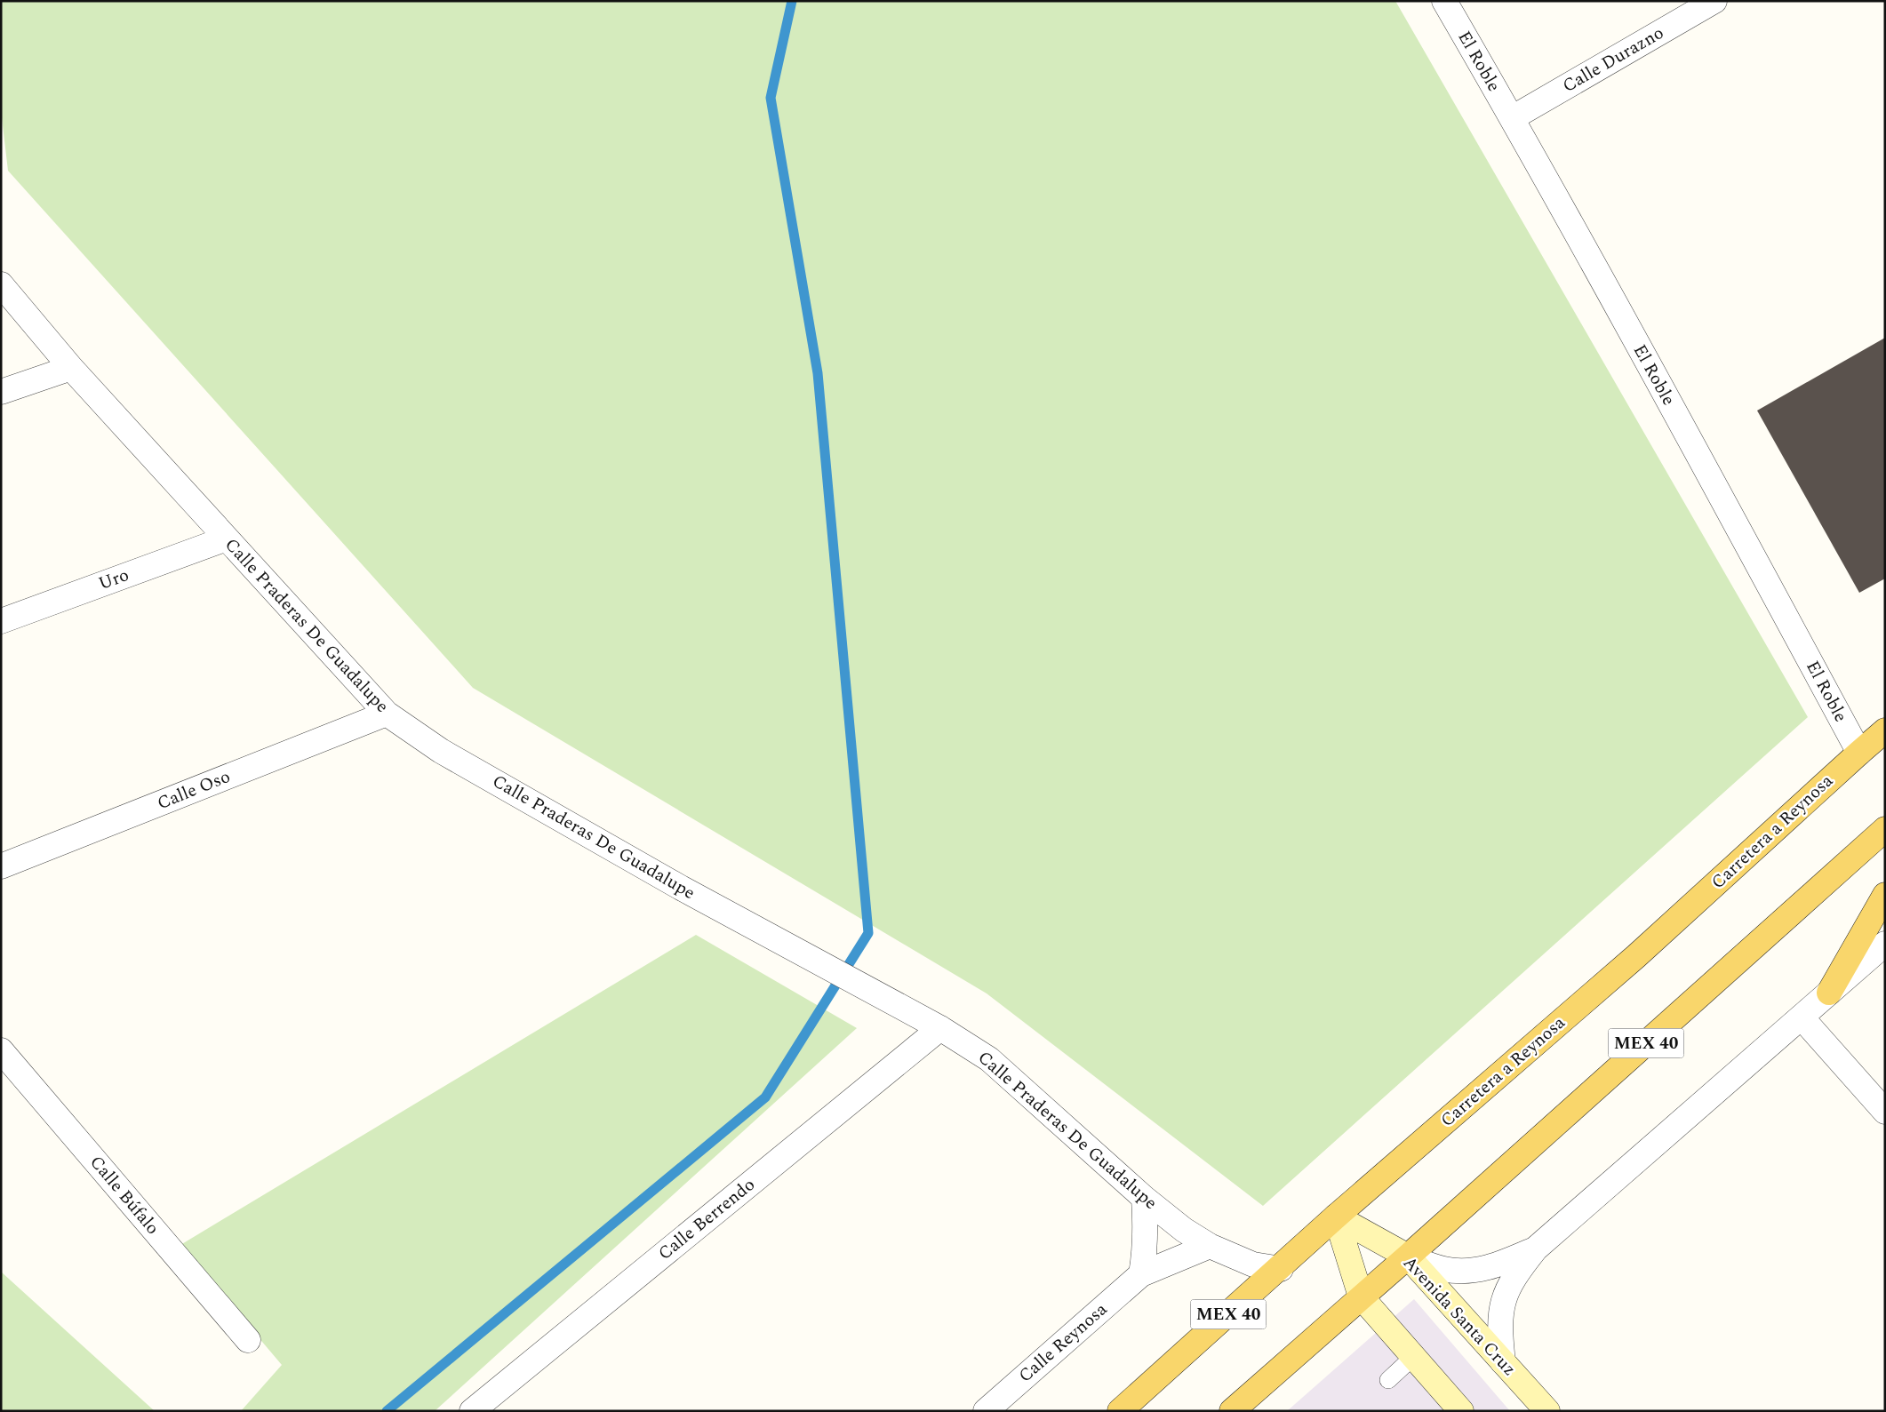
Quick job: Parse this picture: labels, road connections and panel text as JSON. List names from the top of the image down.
{
  "streets": {
    "main road": ["Carretera a Reynosa", "MEX 40"],
    "street": [
      "Calle Durazno",
      "El Roble",
      "Uro",
      "Calle Praderas De Guadalupe",
      "Calle Oso",
      "Calle Búfalo",
      "Calle Berrendo",
      "Avenida Santa Cruz",
      "Calle Reynosa"
    ]
  },
  "crossings": [
    ["Calle Durazno", "El Roble"],
    ["El Roble", "Carretera a Reynosa"],
    ["Uro", "Calle Praderas De Guadalupe"],
    ["Calle Praderas De Guadalupe", "Calle Oso"],
    ["Calle Praderas De Guadalupe", "Carretera a Reynosa"],
    ["Calle Praderas De Guadalupe", "Calle Berrendo"],
    ["Calle Praderas De Guadalupe", "Calle Reynosa"],
    ["Carretera a Reynosa", "Avenida Santa Cruz"],
    ["MEX 40", "Avenida Santa Cruz"]
  ]
}
